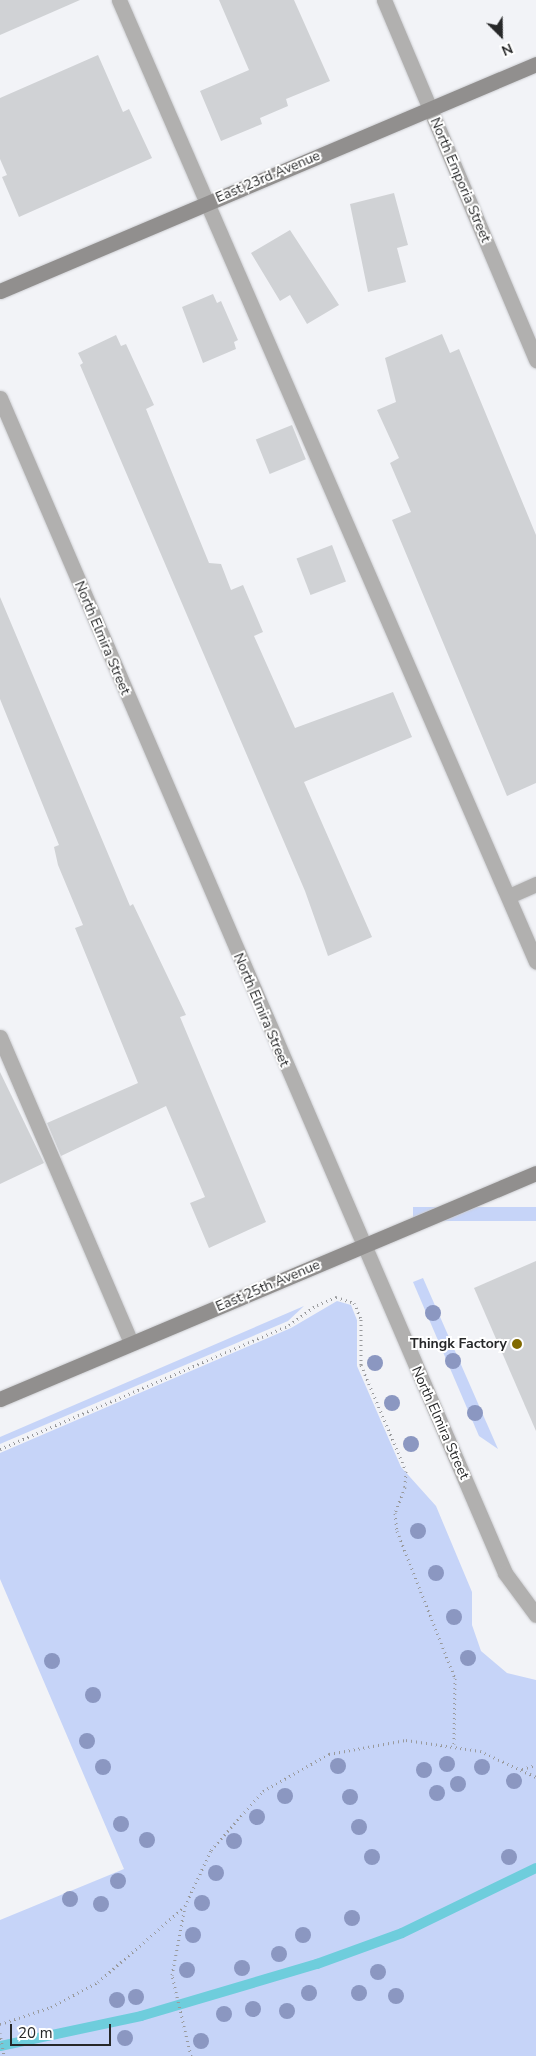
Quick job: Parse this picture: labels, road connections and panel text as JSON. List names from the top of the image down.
{
  "streets": {
    "street": [
      "East 23rd Avenue",
      "North Emporia Street",
      "North Elmira Street",
      "East 25th Avenue"
    ]
  },
  "crossings": [
    ["East 23rd Avenue", "North Emporia Street"],
    ["North Elmira Street", "East 25th Avenue"]
  ],
  "places": ["Thingk Factory"],
  "scale_bar": "20 m",
  "north": "bottom right"
}
